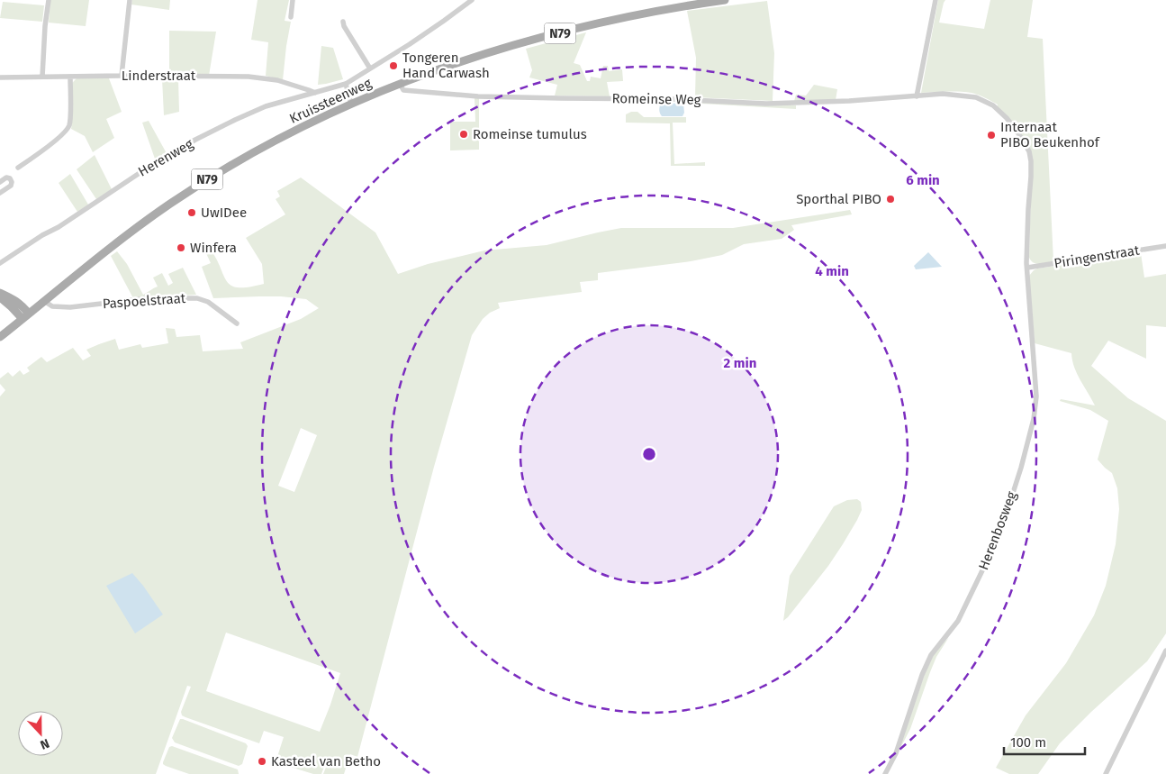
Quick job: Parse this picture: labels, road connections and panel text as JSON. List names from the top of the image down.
{
  "streets": {
    "main road": ["N79", "Kruissteenweg"],
    "street": [
      "Linderstraat",
      "Romeinse Weg",
      "Herenweg",
      "Piringenstraat",
      "Paspoelstraat",
      "Herenbosweg"
    ]
  },
  "crossings": [
    ["Linderstraat", "Herenweg"],
    ["Romeinse Weg", "Kruissteenweg"],
    ["Romeinse Weg", "Herenbosweg"],
    ["Kruissteenweg", "Paspoelstraat"],
    ["Piringenstraat", "Herenbosweg"]
  ],
  "places": [
    "Tongeren Hand Carwash",
    "Romeinse tumulus",
    "Internaat PIBO Beukenhof",
    "Sporthal PIBO",
    "UwIDee",
    "Winfera",
    "Kasteel van Betho"
  ],
  "scale_bar": "100 m",
  "north": "bottom",
  "rings": ["6 min", "4 min", "2 min"]
}
